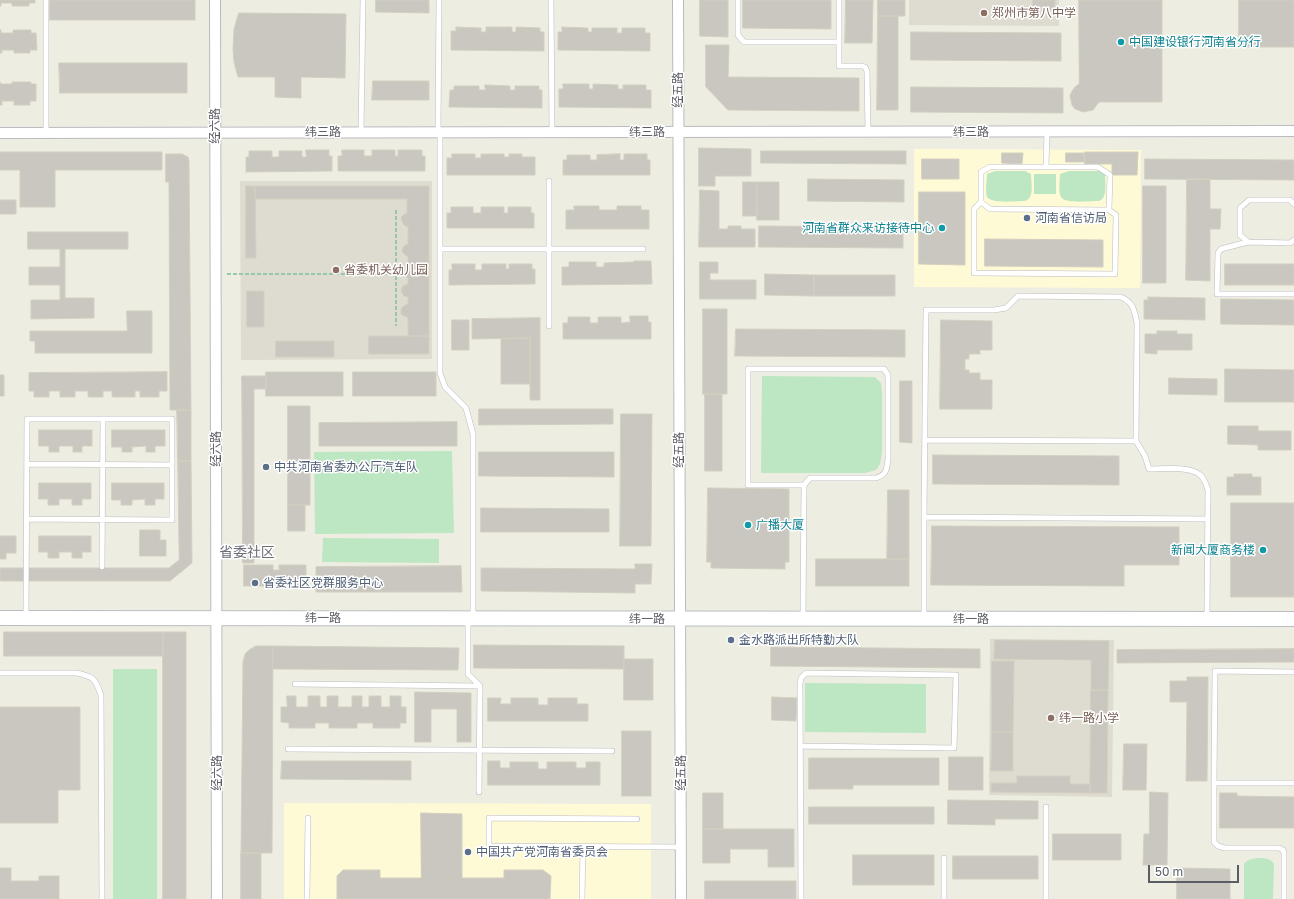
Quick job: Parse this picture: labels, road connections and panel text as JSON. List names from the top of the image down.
{
  "streets": {
    "street": [
      "经五路",
      "经六路",
      "纬三路",
      "纬一路"
    ]
  },
  "crossings": [
    ["经五路", "纬三路"],
    ["经五路", "纬一路"],
    ["经六路", "纬三路"],
    ["经六路", "纬一路"]
  ],
  "districts": ["省委社区"],
  "places": [
    "郑州市第八中学",
    "中国建设银行河南省分行",
    "河南省信访局",
    "河南省群众来访接待中心",
    "省委机关幼儿园",
    "中共河南省委办公厅汽车队",
    "广播大厦",
    "新闻大厦商务楼",
    "省委社区党群服务中心",
    "金水路派出所特勤大队",
    "纬一路小学",
    "中国共产党河南省委员会"
  ],
  "scale_bar": "50 m"
}
